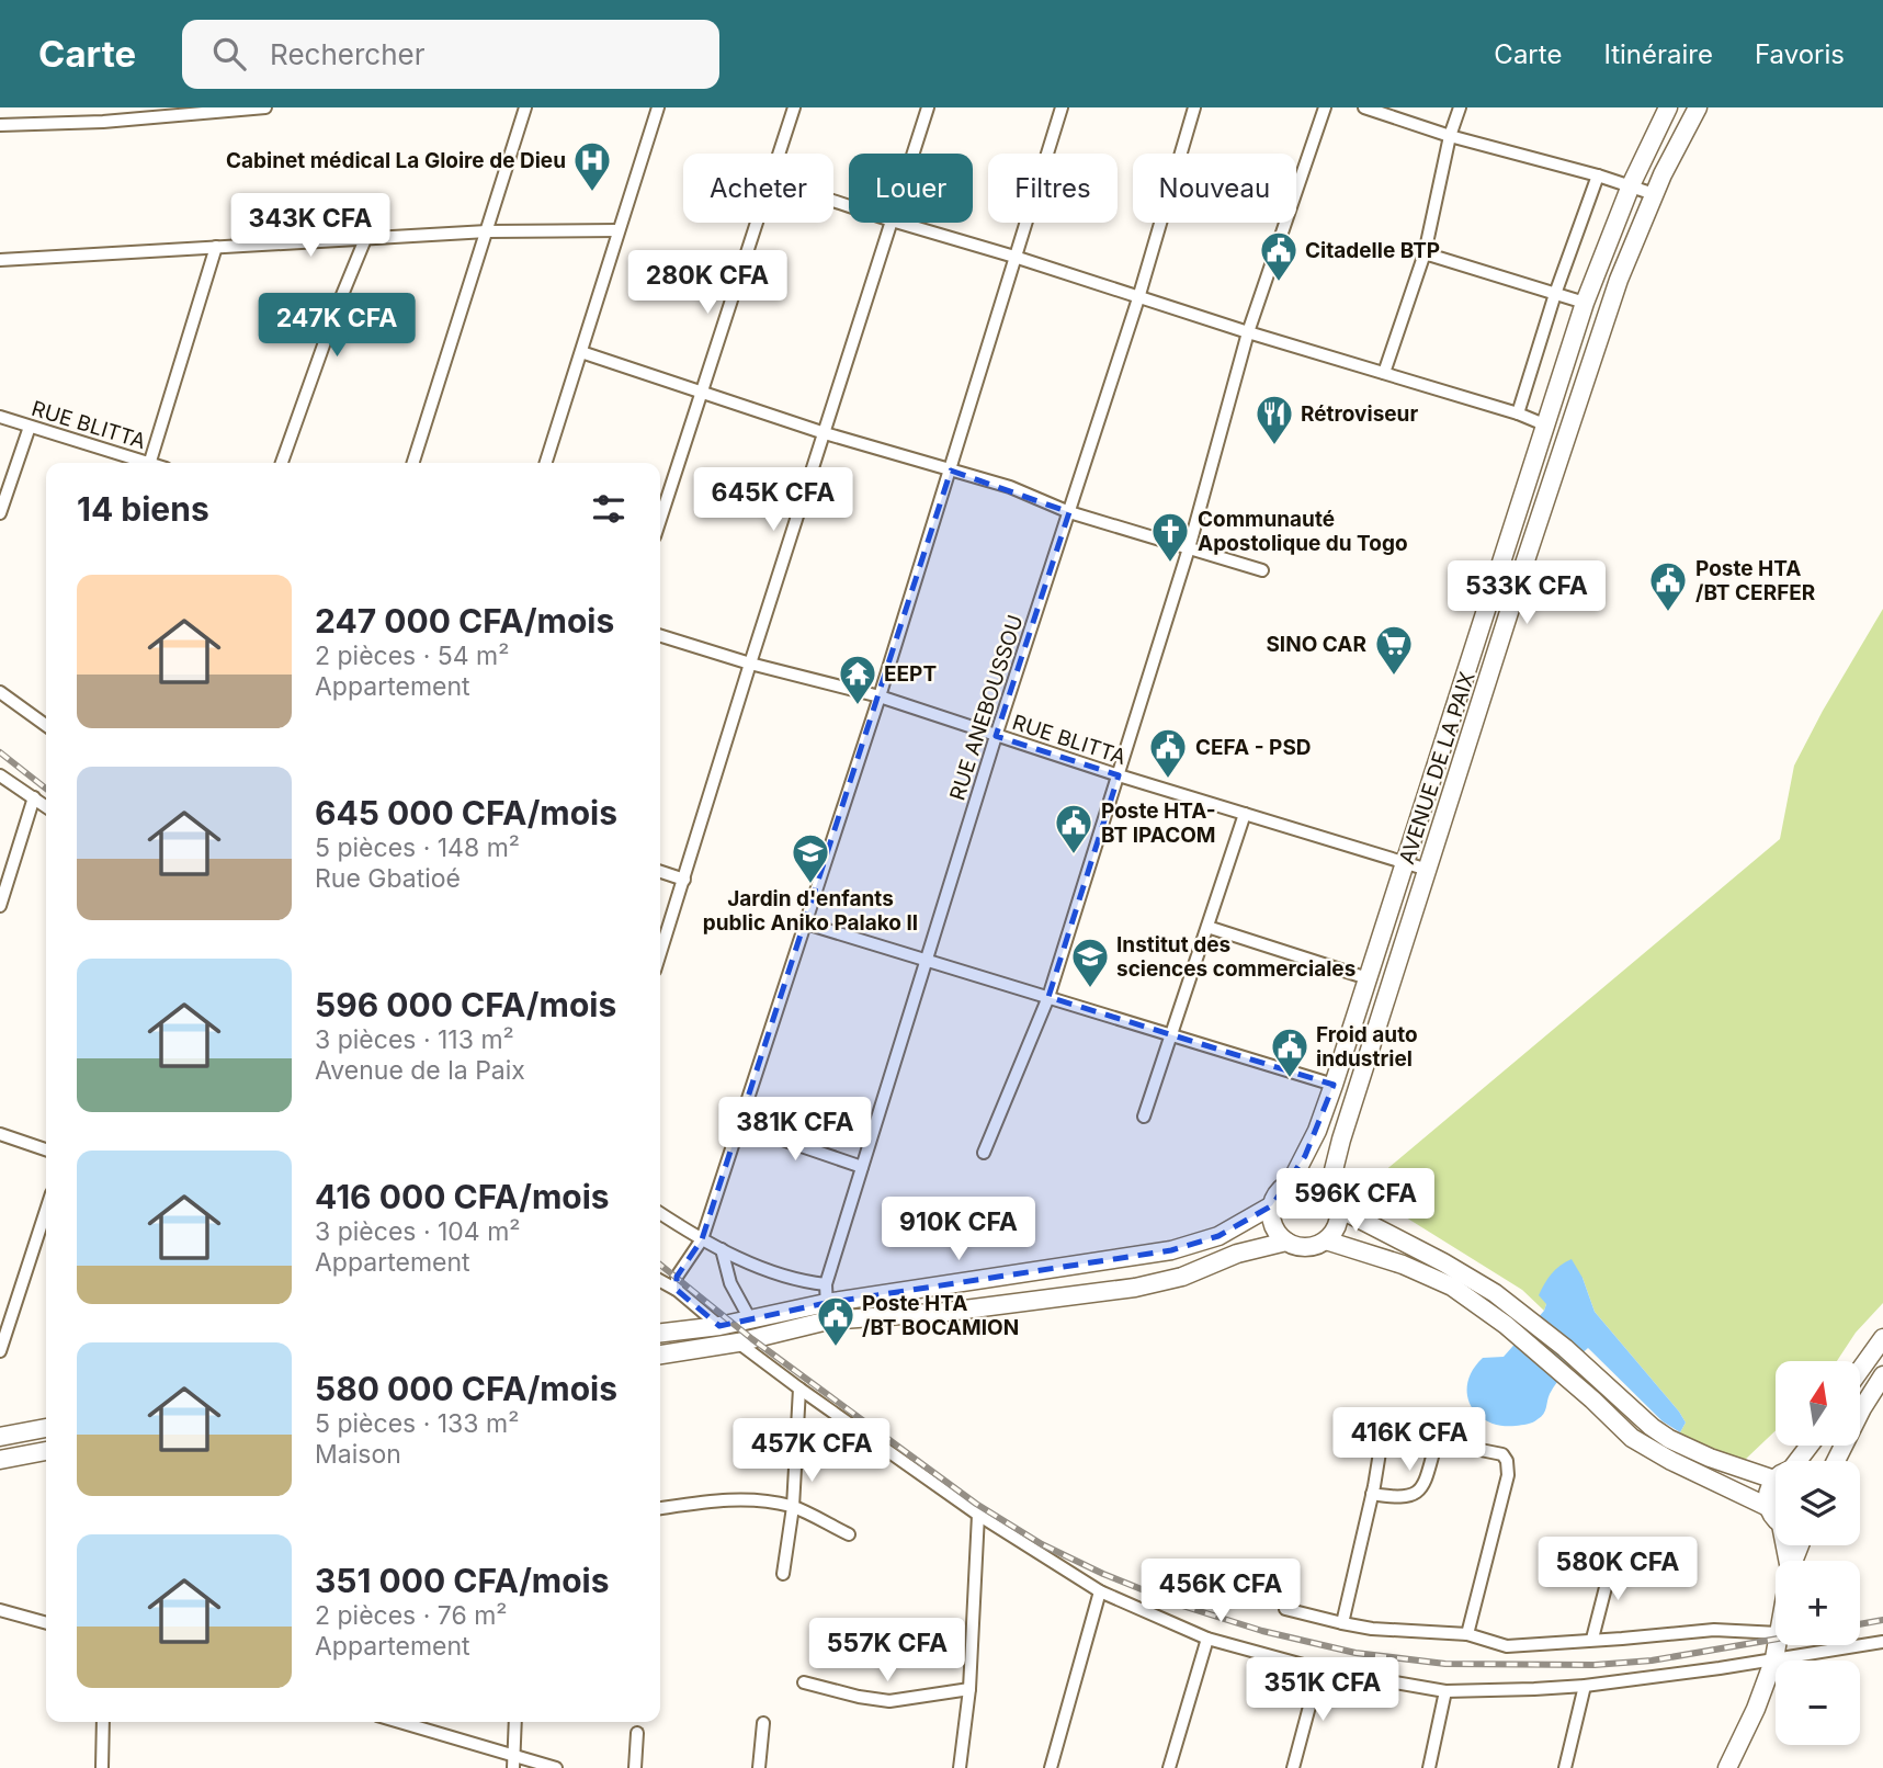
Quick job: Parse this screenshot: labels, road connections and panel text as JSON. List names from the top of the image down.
{
  "streets": {
    "main road": ["AVENUE DE LA PAIX"],
    "street": ["RUE BLITTA", "RUE ANEBOUSSOU"]
  },
  "crossings": [
    ["RUE BLITTA", "RUE ANEBOUSSOU"],
    ["RUE BLITTA", "AVENUE DE LA PAIX"]
  ],
  "places": {
    "hospital": ["Cabinet médical La Gloire de Dieu"],
    "public building": [
      "Citadelle BTP",
      "Poste HTA /BT CERFER",
      "CEFA - PSD",
      "Poste HTA- BT IPACOM",
      "Froid auto industriel",
      "Poste HTA /BT BOCAMION"
    ],
    "restaurant": ["Rétroviseur"],
    "church": ["Communauté Apostolique du Togo"],
    "supermarket": ["SINO CAR"],
    "temple": ["EEPT"],
    "school or university": ["Jardin d'enfants public Aniko Palako II", "Institut des sciences commerciales"]
  },
  "north": "top",
  "page": {
    "header": "Carte",
    "search": "Rechercher",
    "nav": ["Carte", "Itinéraire", "Favoris"],
    "chip": [
      "Acheter",
      "Louer",
      "Filtres",
      "Nouveau"
    ],
    "price": [
      "343K CFA",
      "280K CFA",
      "247K CFA",
      "645K CFA",
      "533K CFA",
      "381K CFA",
      "596K CFA",
      "910K CFA",
      "416K CFA",
      "457K CFA",
      "580K CFA",
      "456K CFA",
      "557K CFA",
      "351K CFA"
    ],
    "heading": "14 biens",
    "list": [
      {
        "name": "247 000 CFA/mois",
        "note": "2 pièces · 54 m² · Appartement"
      },
      {
        "name": "645 000 CFA/mois",
        "note": "5 pièces · 148 m² · Rue Gbatioé"
      },
      {
        "name": "596 000 CFA/mois",
        "note": "3 pièces · 113 m² · Avenue de la Paix"
      },
      {
        "name": "416 000 CFA/mois",
        "note": "3 pièces · 104 m² · Appartement"
      },
      {
        "name": "580 000 CFA/mois",
        "note": "5 pièces · 133 m² · Maison"
      },
      {
        "name": "351 000 CFA/mois",
        "note": "2 pièces · 76 m² · Appartement"
      }
    ],
    "map_buttons": ["+", "−"]
  }
}
